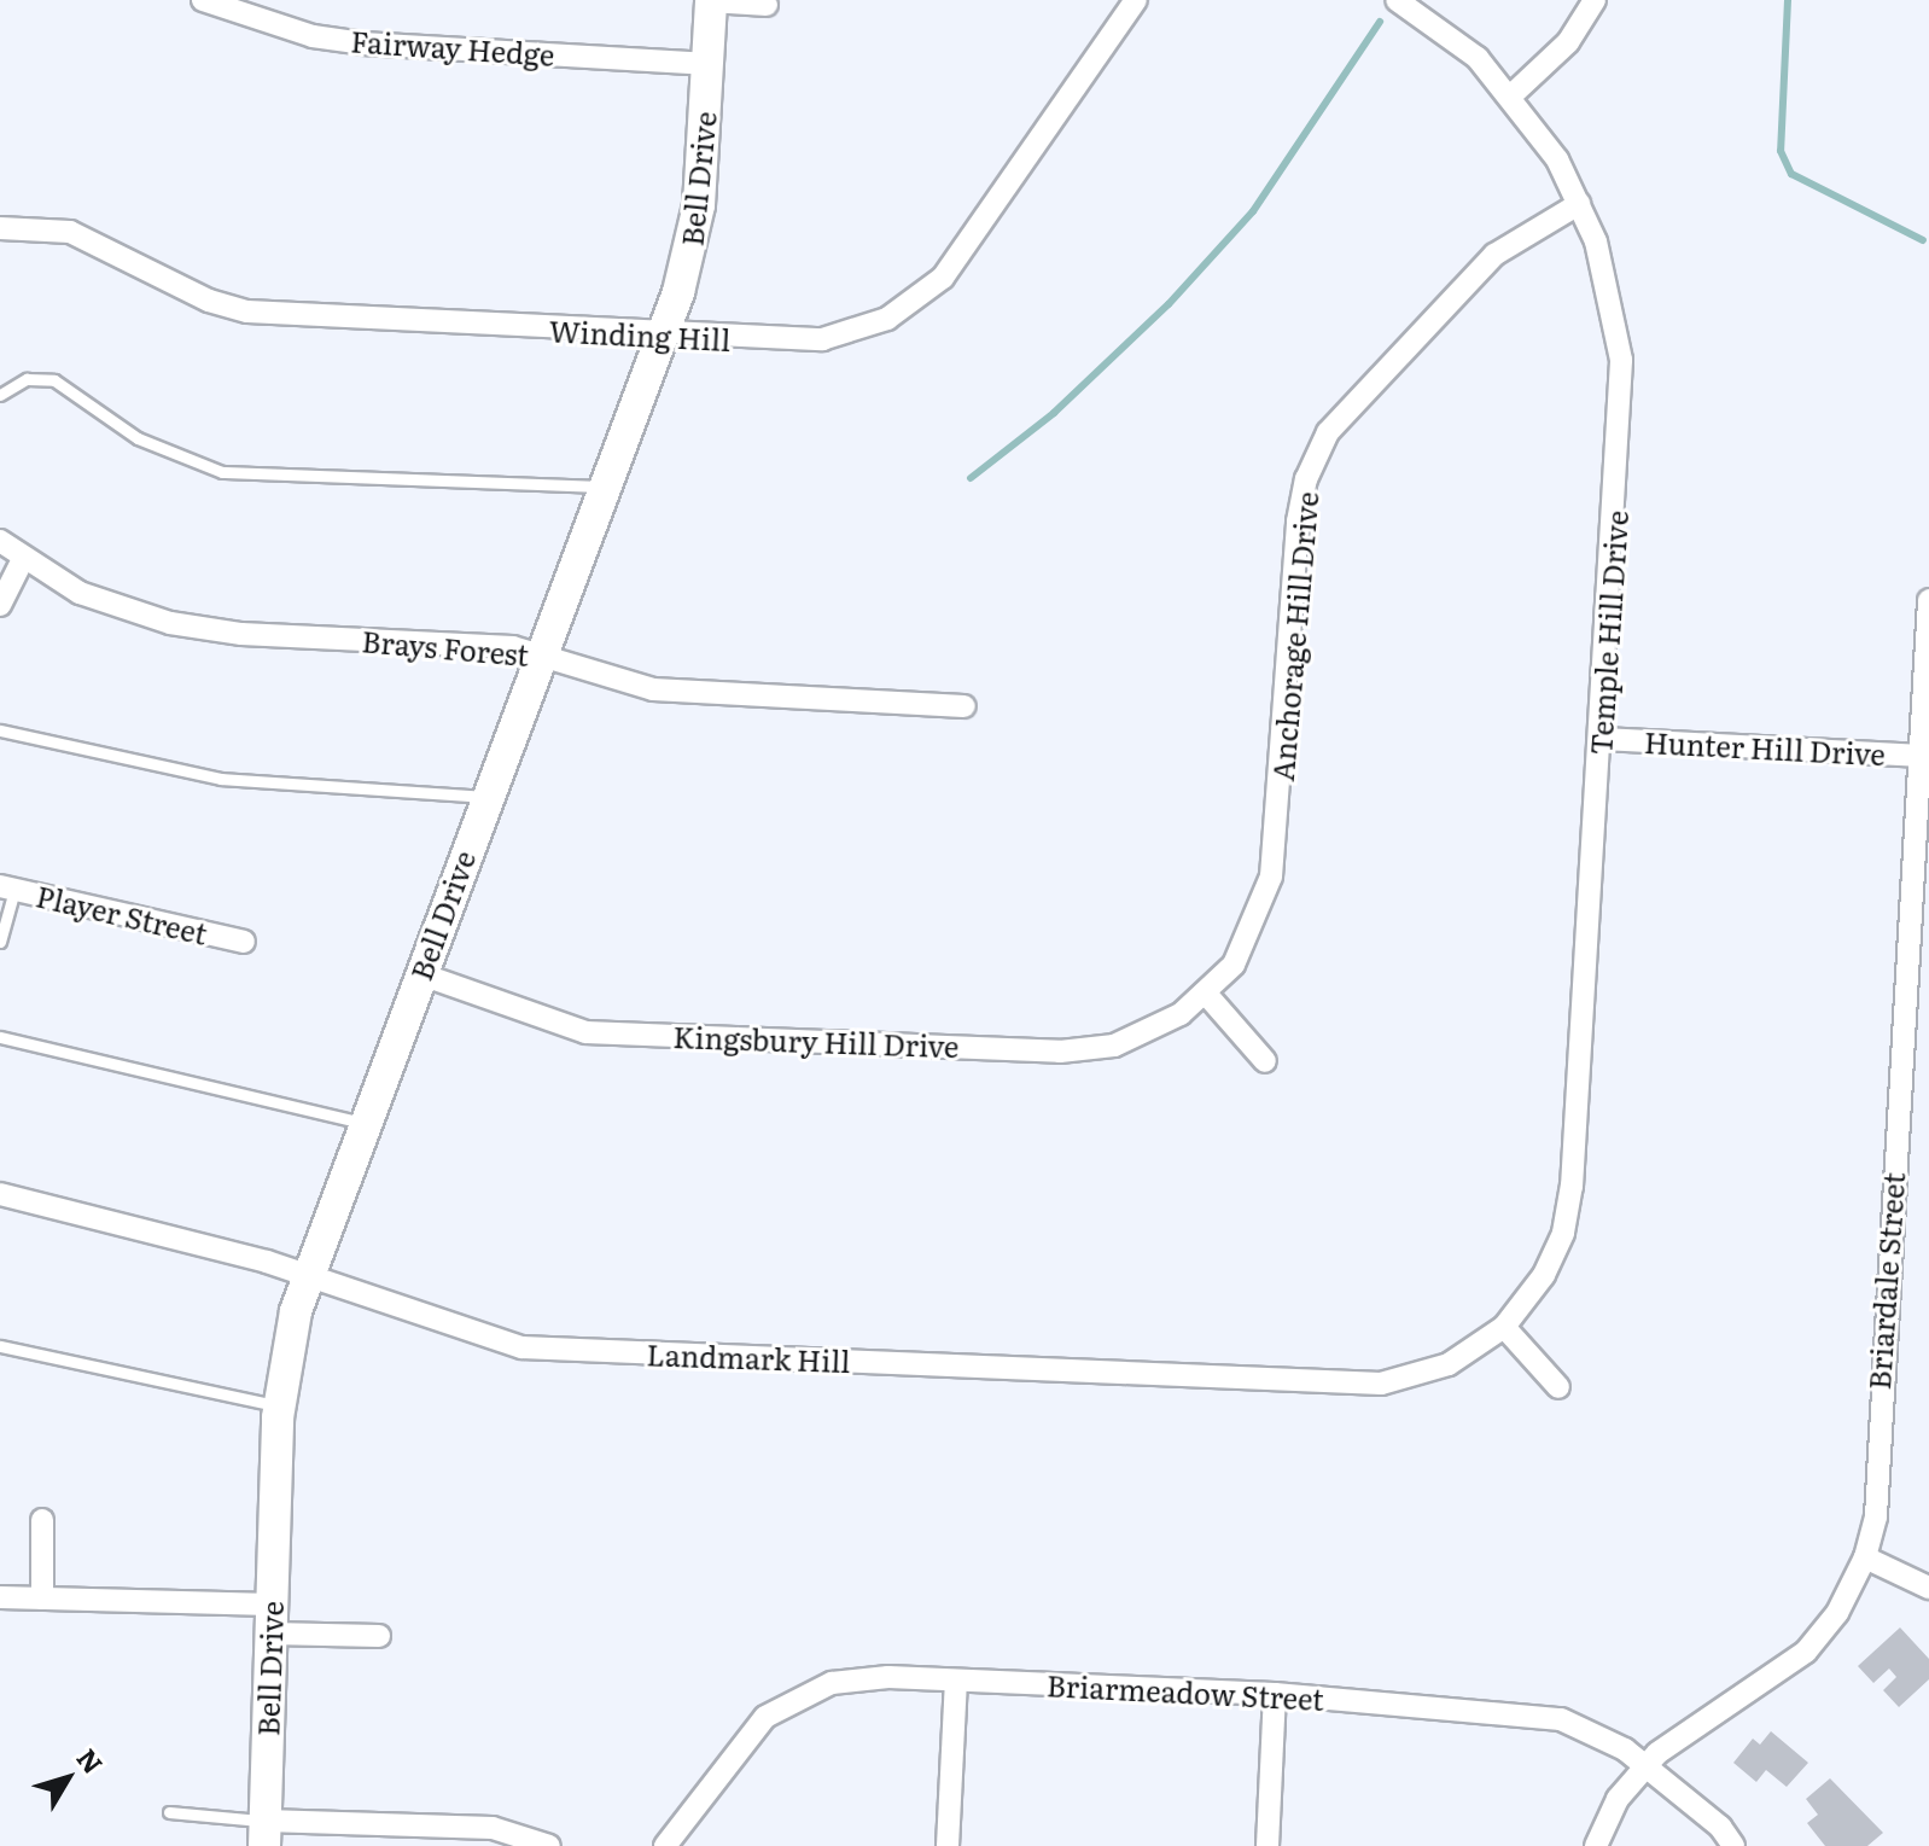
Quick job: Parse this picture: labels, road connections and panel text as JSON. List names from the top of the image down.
{
  "streets": {
    "street": [
      "Fairway Hedge",
      "Bell Drive",
      "Winding Hill",
      "Temple Hill Drive",
      "Anchorage Hill Drive",
      "Brays Forest",
      "Hunter Hill Drive",
      "Player Street",
      "Kingsbury Hill Drive",
      "Briardale Street",
      "Landmark Hill",
      "Briarmeadow Street"
    ]
  },
  "crossings": [
    ["Fairway Hedge", "Bell Drive"],
    ["Bell Drive", "Winding Hill"],
    ["Bell Drive", "Brays Forest"],
    ["Bell Drive", "Kingsbury Hill Drive"],
    ["Bell Drive", "Landmark Hill"],
    ["Temple Hill Drive", "Anchorage Hill Drive"],
    ["Temple Hill Drive", "Hunter Hill Drive"],
    ["Temple Hill Drive", "Landmark Hill"],
    ["Anchorage Hill Drive", "Kingsbury Hill Drive"],
    ["Hunter Hill Drive", "Briardale Street"],
    ["Briardale Street", "Briarmeadow Street"]
  ],
  "north": "top right"
}
